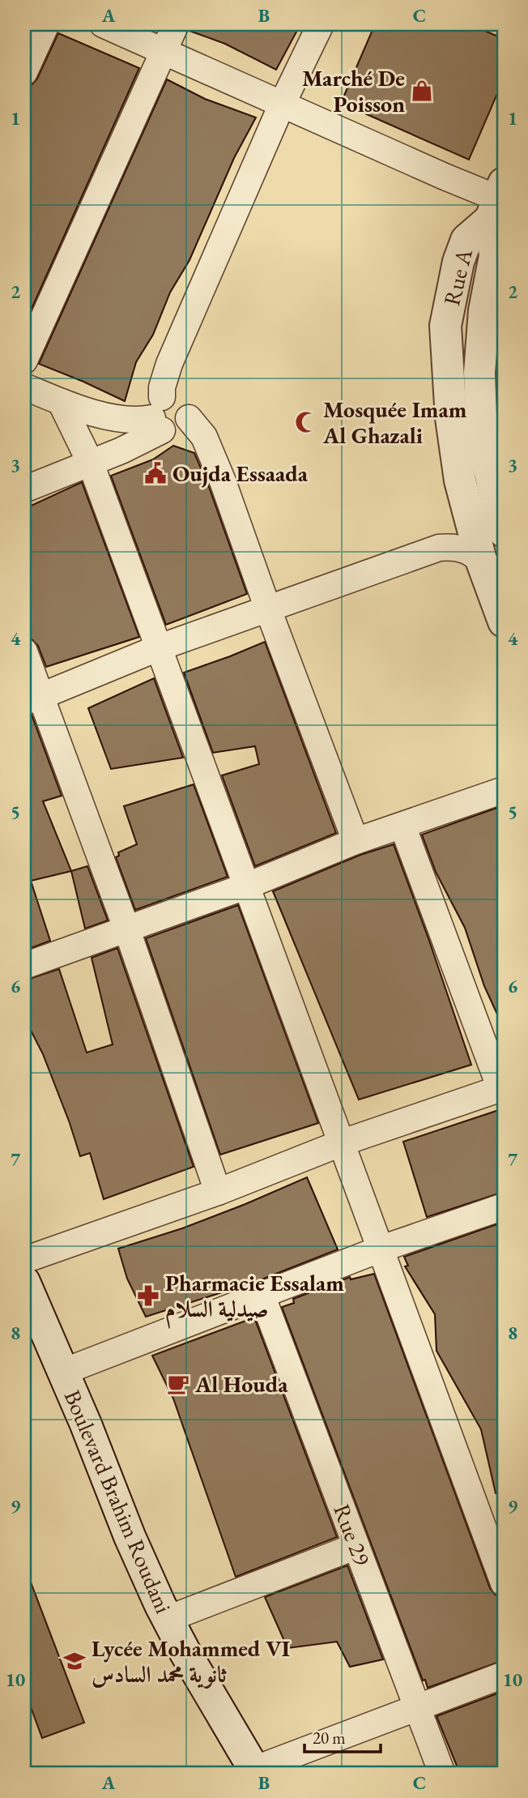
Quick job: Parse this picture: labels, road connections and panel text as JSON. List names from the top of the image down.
{
  "streets": {
    "street": ["Rue A", "Boulevard Brahim Roudani", "Rue 29"]
  },
  "places": {
    "shop": ["Marché De Poisson"],
    "mosque": ["Mosquée Imam Al Ghazali"],
    "public building": ["Oujda Essaada"],
    "pharmacy": ["Pharmacie Essalam صيدلية السلام"],
    "cafe": ["Al Houda"],
    "school or university": ["Lycée Mohammed VI ثانوية محمد السادس"]
  },
  "scale_bar": "20 m",
  "grid": {
    "columns": ["A", "B", "C"],
    "rows": [
      "1",
      "2",
      "3",
      "4",
      "5",
      "6",
      "7",
      "8",
      "9",
      "10"
    ]
  }
}
